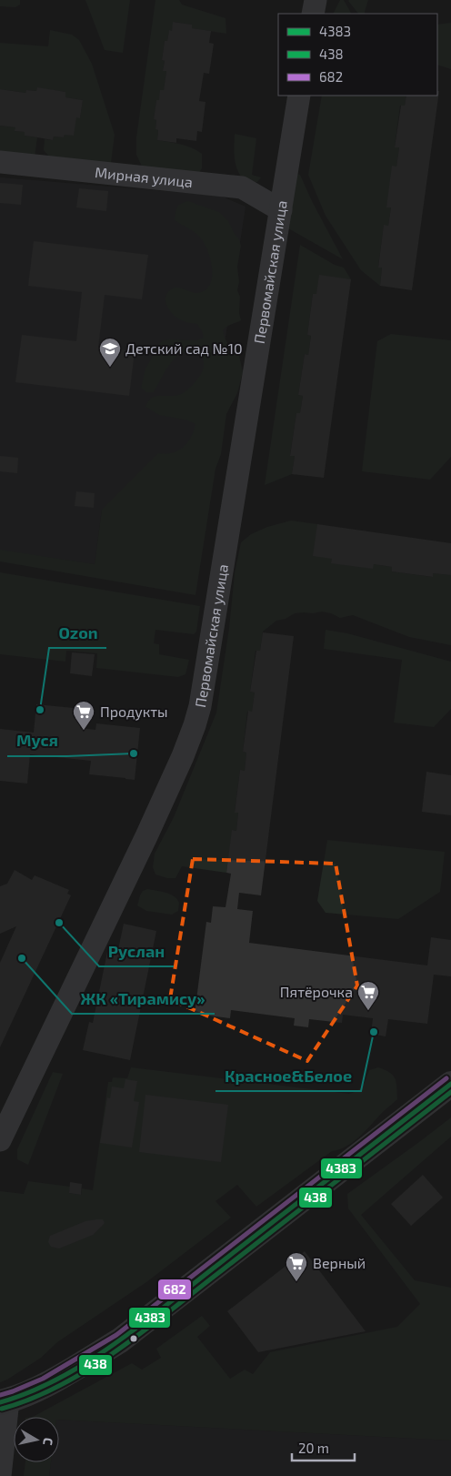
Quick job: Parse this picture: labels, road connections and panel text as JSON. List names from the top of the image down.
{
  "streets": {
    "street": ["Мирная улица", "Первомайская улица"]
  },
  "crossings": [
    ["Мирная улица", "Первомайская улица"]
  ],
  "places": {
    "school or university": ["Детский сад №10"],
    "other": [
      "Ozon",
      "Муся",
      "Руслан",
      "ЖК «Тирамису»",
      "Красное&Белое"
    ],
    "supermarket": ["Продукты", "Пятёрочка", "Верный"]
  },
  "lines": ["transit line 682", "transit line 438З", "transit line 438"],
  "legend": ["438З", "438", "682"],
  "scale_bar": "20 m",
  "north": "right"
}
